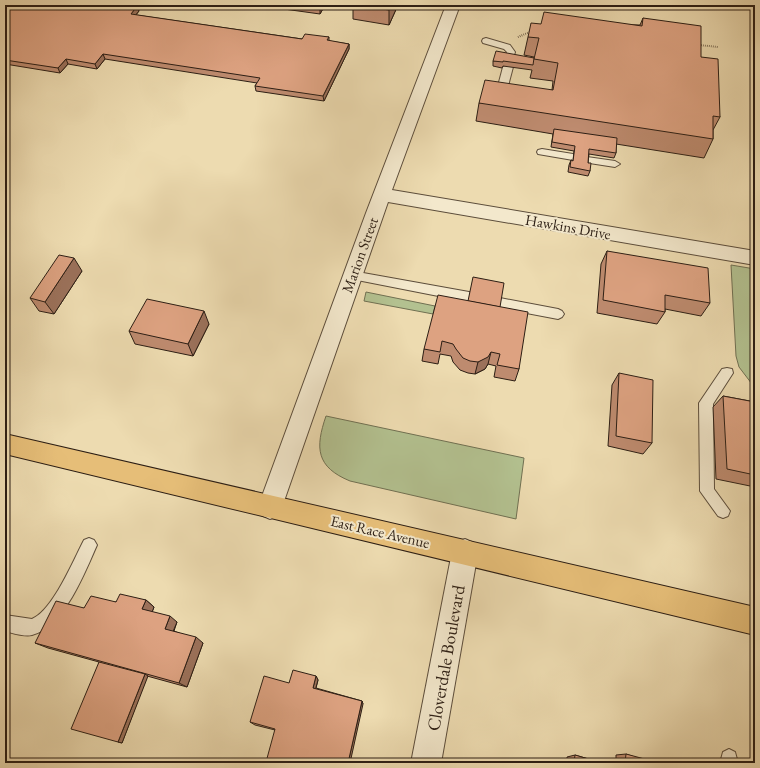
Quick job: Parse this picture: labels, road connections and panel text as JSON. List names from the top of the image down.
{
  "streets": {
    "main road": ["East Race Avenue"],
    "street": ["Hawkins Drive", "Marion Street", "Cloverdale Boulevard"]
  },
  "crossings": [
    ["Hawkins Drive", "Marion Street"],
    ["Marion Street", "East Race Avenue"],
    ["East Race Avenue", "Cloverdale Boulevard"]
  ]
}
